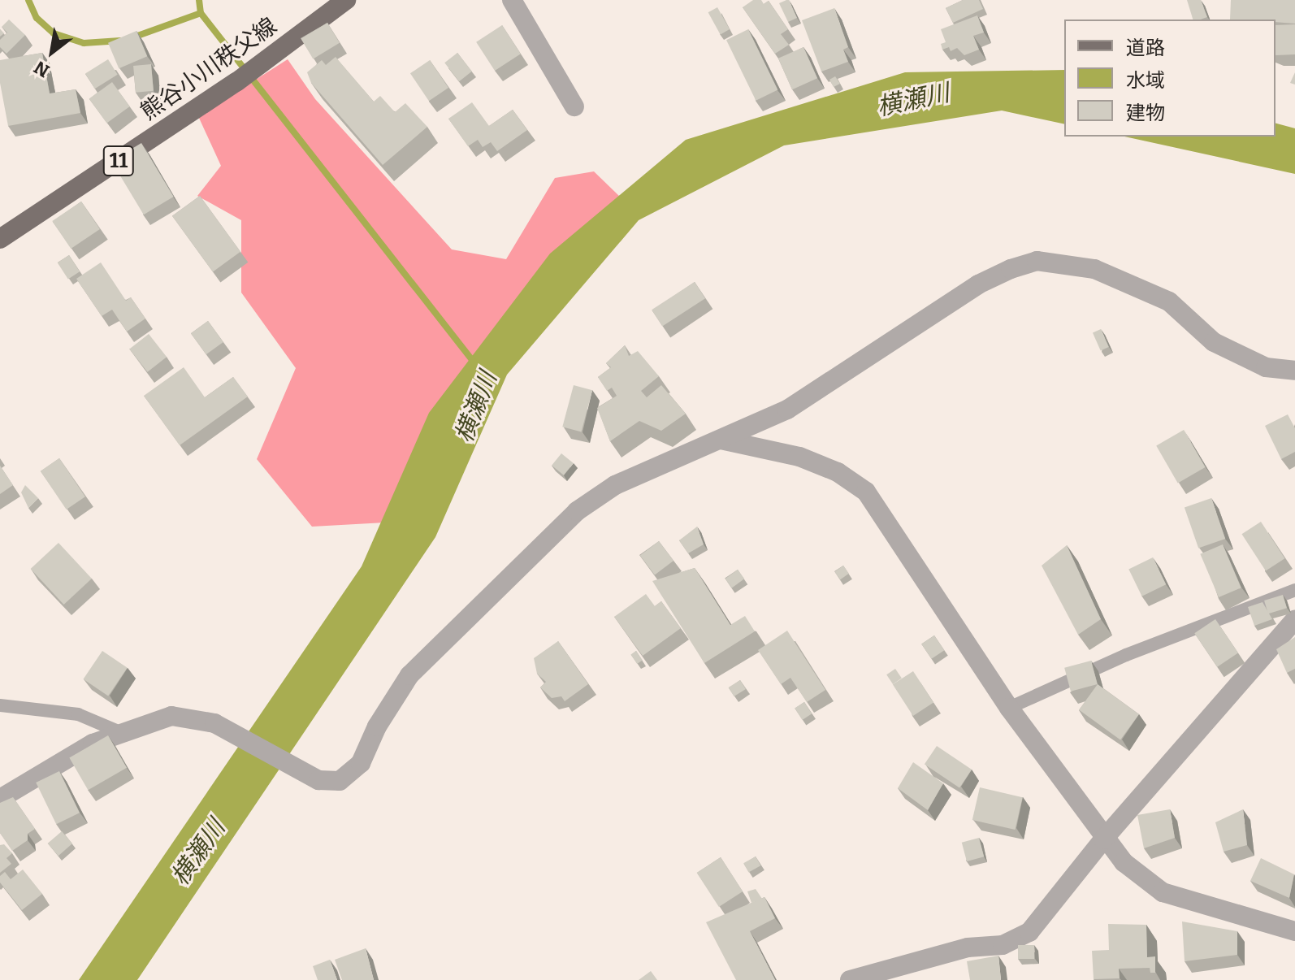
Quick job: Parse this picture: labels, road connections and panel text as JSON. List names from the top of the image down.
{
  "streets": {
    "main road": ["熊谷小川秩父線", "11"]
  },
  "water": ["横瀬川"],
  "legend": ["道路", "水域", "建物"],
  "north": "bottom left"
}
